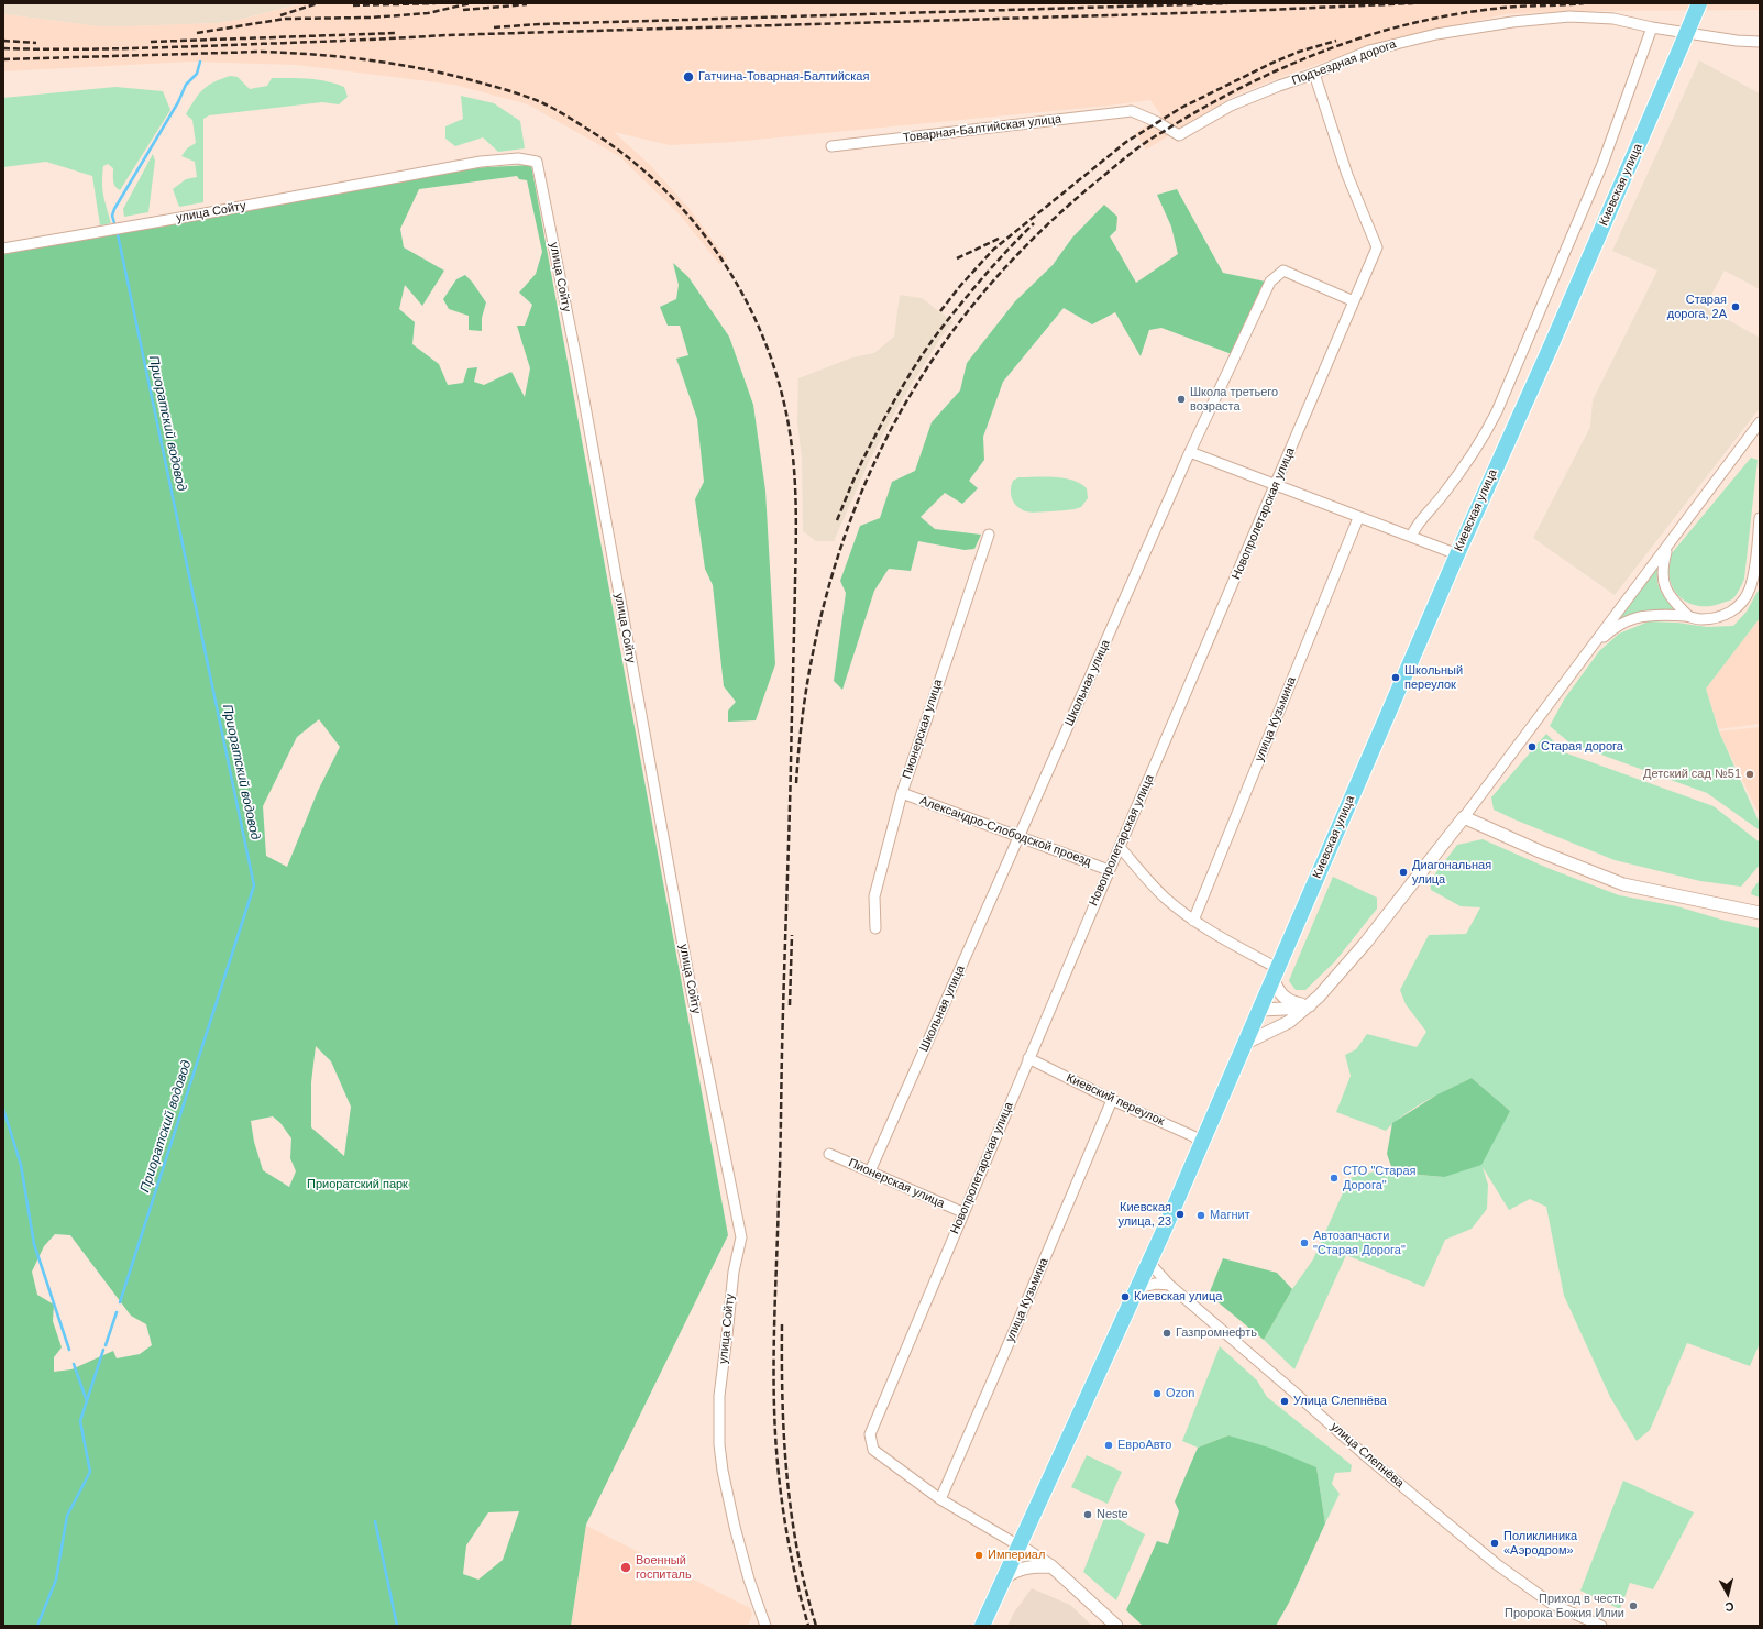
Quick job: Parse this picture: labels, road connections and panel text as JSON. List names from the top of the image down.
{
  "streets": {
    "main road": ["Киевская улица"],
    "street": [
      "Подъездная дорога",
      "Товарная-Балтийская улица",
      "улица Сойту",
      "Новопролетарская улица",
      "Школьная улица",
      "улица Кузьмина",
      "Пионерская улица",
      "Александро-Слободской проезд",
      "Киевский переулок",
      "улица Слепнёва"
    ]
  },
  "crossings": [
    ["Подъездная дорога", "Товарная-Балтийская улица"],
    ["Подъездная дорога", "Киевская улица"],
    ["Подъездная дорога", "Новопролетарская улица"],
    ["Киевская улица", "Киевский переулок"],
    ["Киевская улица", "улица Слепнёва"],
    ["Новопролетарская улица", "Школьная улица"],
    ["Новопролетарская улица", "улица Кузьмина"],
    ["Новопролетарская улица", "Пионерская улица"],
    ["Новопролетарская улица", "Александро-Слободской проезд"],
    ["Новопролетарская улица", "Киевский переулок"],
    ["Школьная улица", "Пионерская улица"],
    ["Школьная улица", "Александро-Слободской проезд"],
    ["улица Кузьмина", "Киевский переулок"],
    ["Пионерская улица", "Александро-Слободской проезд"]
  ],
  "water": ["Приоратский водовод"],
  "parks": ["Приоратский парк"],
  "places": [
    "Гатчина-Товарная-Балтийская",
    "Старая дорога, 2А",
    "Школа третьего возраста",
    "Школьный переулок",
    "Старая дорога",
    "Детский сад №51",
    "Диагональная улица",
    "СТО \"Старая Дорога\"",
    "Киевская улица, 23",
    "Магнит",
    "Автозапчасти \"Старая Дорога\"",
    "Киевская улица",
    "Газпромнефть",
    "Ozon",
    "Улица Слепнёва",
    "ЕвроАвто",
    "Neste",
    "Поликлиника «Аэродром»",
    "Империал",
    "Военный госпиталь",
    "Приход в честь Пророка Божия Илии"
  ],
  "north": "bottom"
}
